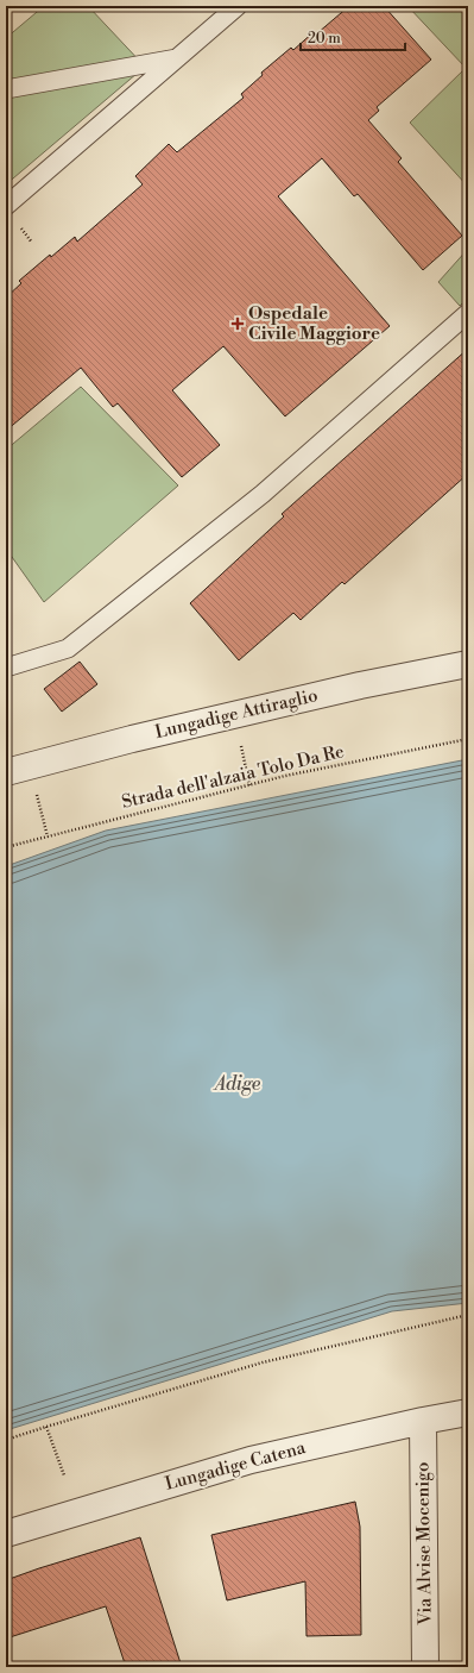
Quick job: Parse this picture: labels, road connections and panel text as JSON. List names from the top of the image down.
{
  "streets": {
    "street": ["Lungadige Attiraglio", "Lungadige Catena", "Via Alvise Mocenigo"],
    "path": ["Strada dell'alzaia Tolo Da Re"]
  },
  "crossings": [
    ["Lungadige Catena", "Via Alvise Mocenigo"]
  ],
  "water": ["Adige"],
  "places": {
    "health": ["Ospedale Civile Maggiore"]
  },
  "scale_bar": "20 m"
}
